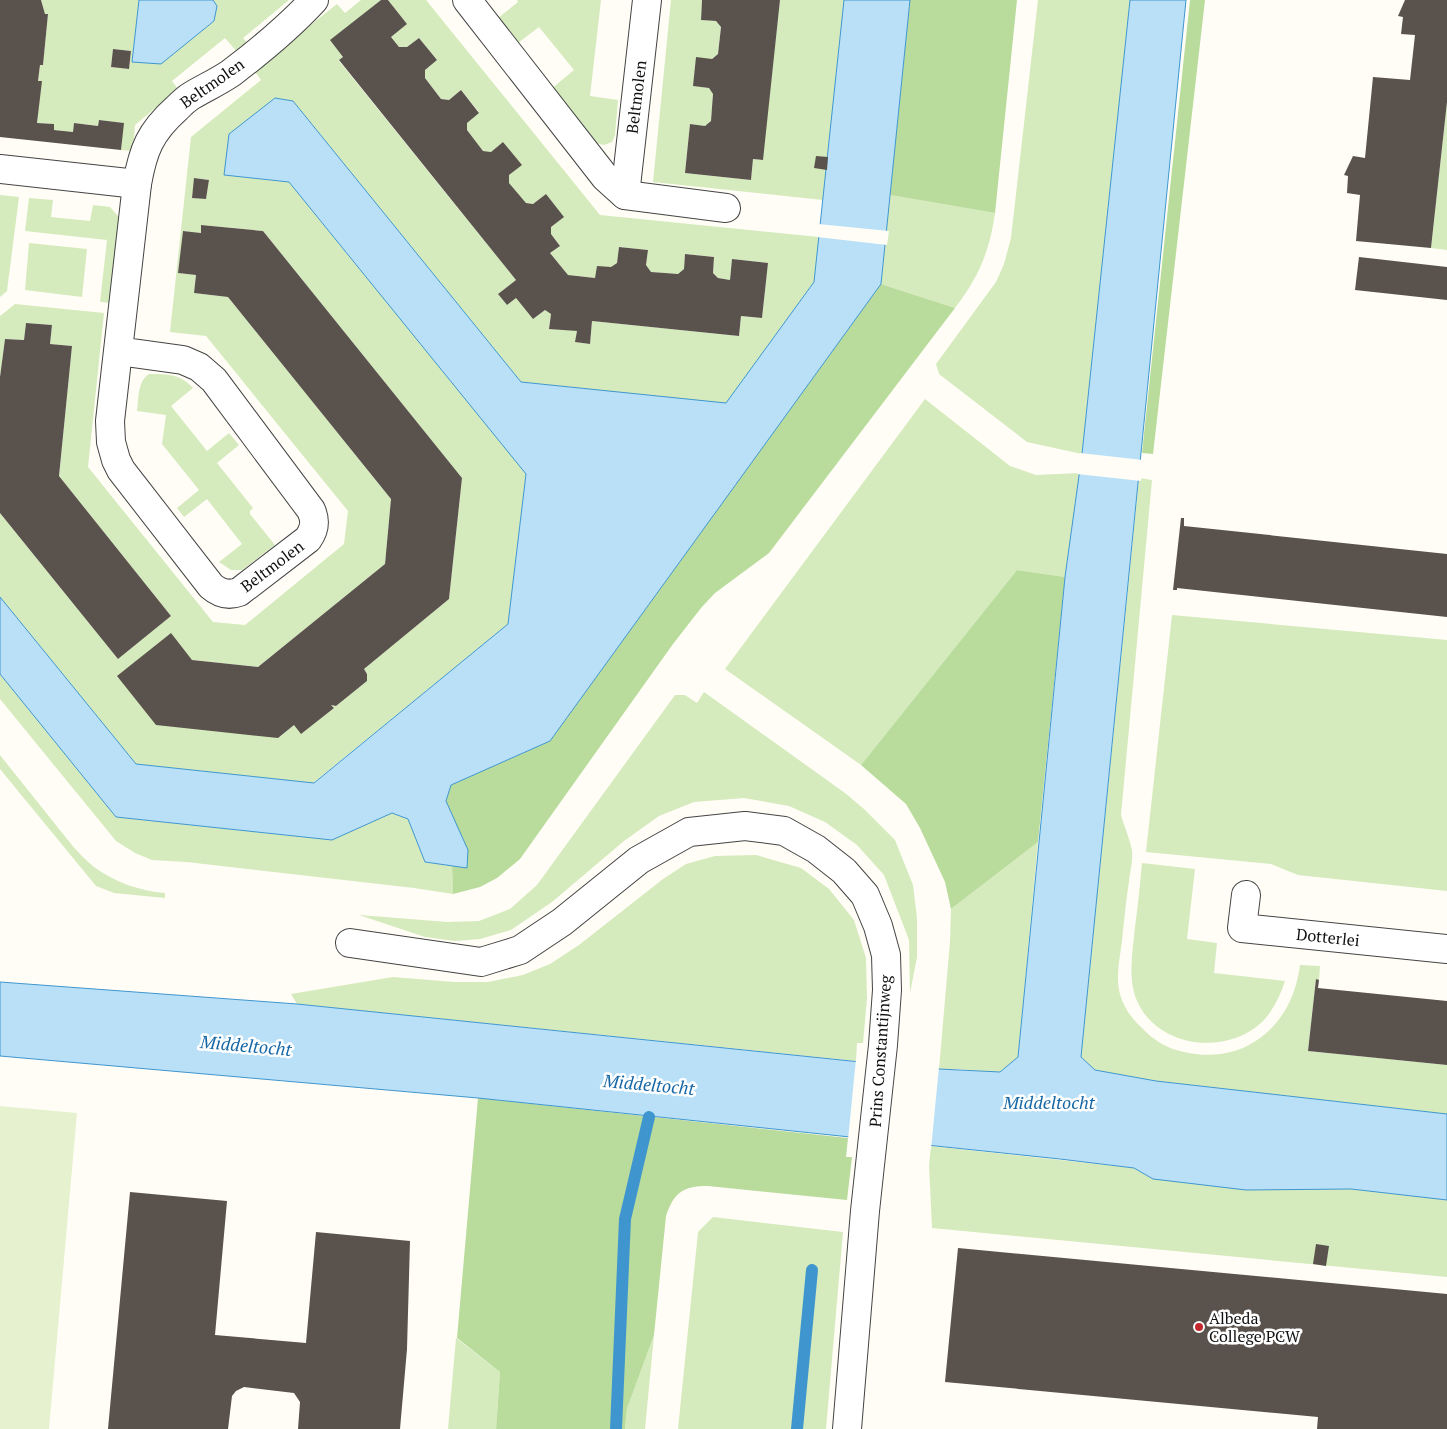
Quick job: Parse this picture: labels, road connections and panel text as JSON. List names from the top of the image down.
{
  "streets": {
    "street": ["Beltmolen", "Dotterlei", "Prins Constantijnweg"]
  },
  "water": ["Middeltocht"],
  "places": ["Albeda College PCW"]
}
